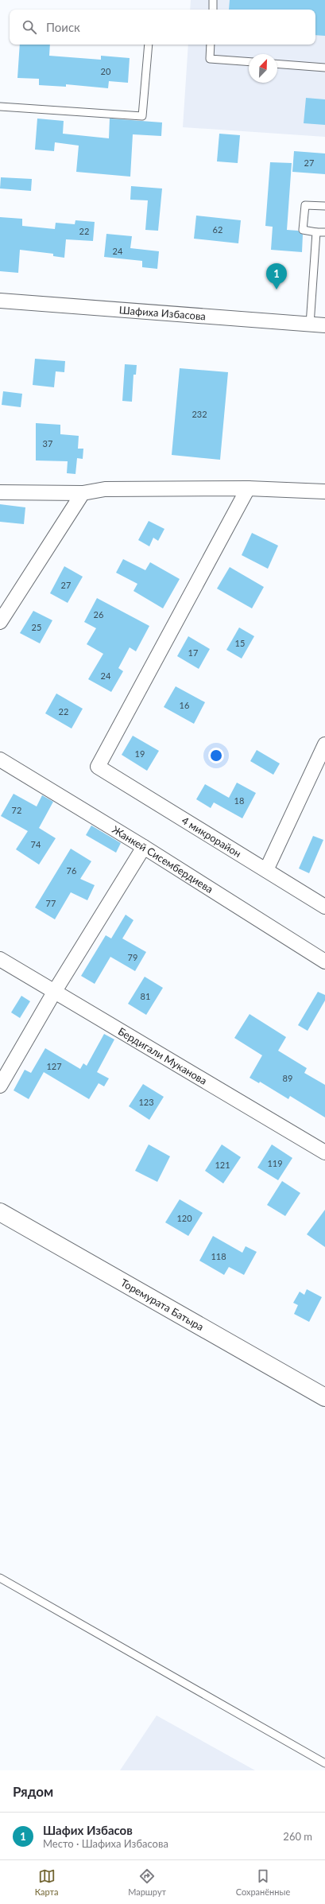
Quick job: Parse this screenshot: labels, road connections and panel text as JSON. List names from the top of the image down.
{
  "streets": {
    "street": [
      "Шафиха Избасова",
      "4 микрорайон",
      "Жанкей Сисембердиева",
      "Бердигали Муканова",
      "Торемурата Батыра"
    ]
  },
  "house_numbers": [
    "20",
    "27",
    "62",
    "22",
    "24",
    "232",
    "37",
    "27",
    "26",
    "25",
    "15",
    "17",
    "24",
    "16",
    "22",
    "19",
    "18",
    "72",
    "74",
    "76",
    "77",
    "79",
    "81",
    "127",
    "89",
    "123",
    "119",
    "121",
    "120",
    "118"
  ],
  "north": "top right",
  "page": {
    "search": "Поиск",
    "pins": "1",
    "heading": "Рядом",
    "list": [
      {
        "mark": "1",
        "name": "Шафих Избасов",
        "note": "Место · Шафиха Избасова",
        "value": "260 m"
      }
    ],
    "nav": ["Карта", "Маршрут", "Сохранённые"]
  }
}
